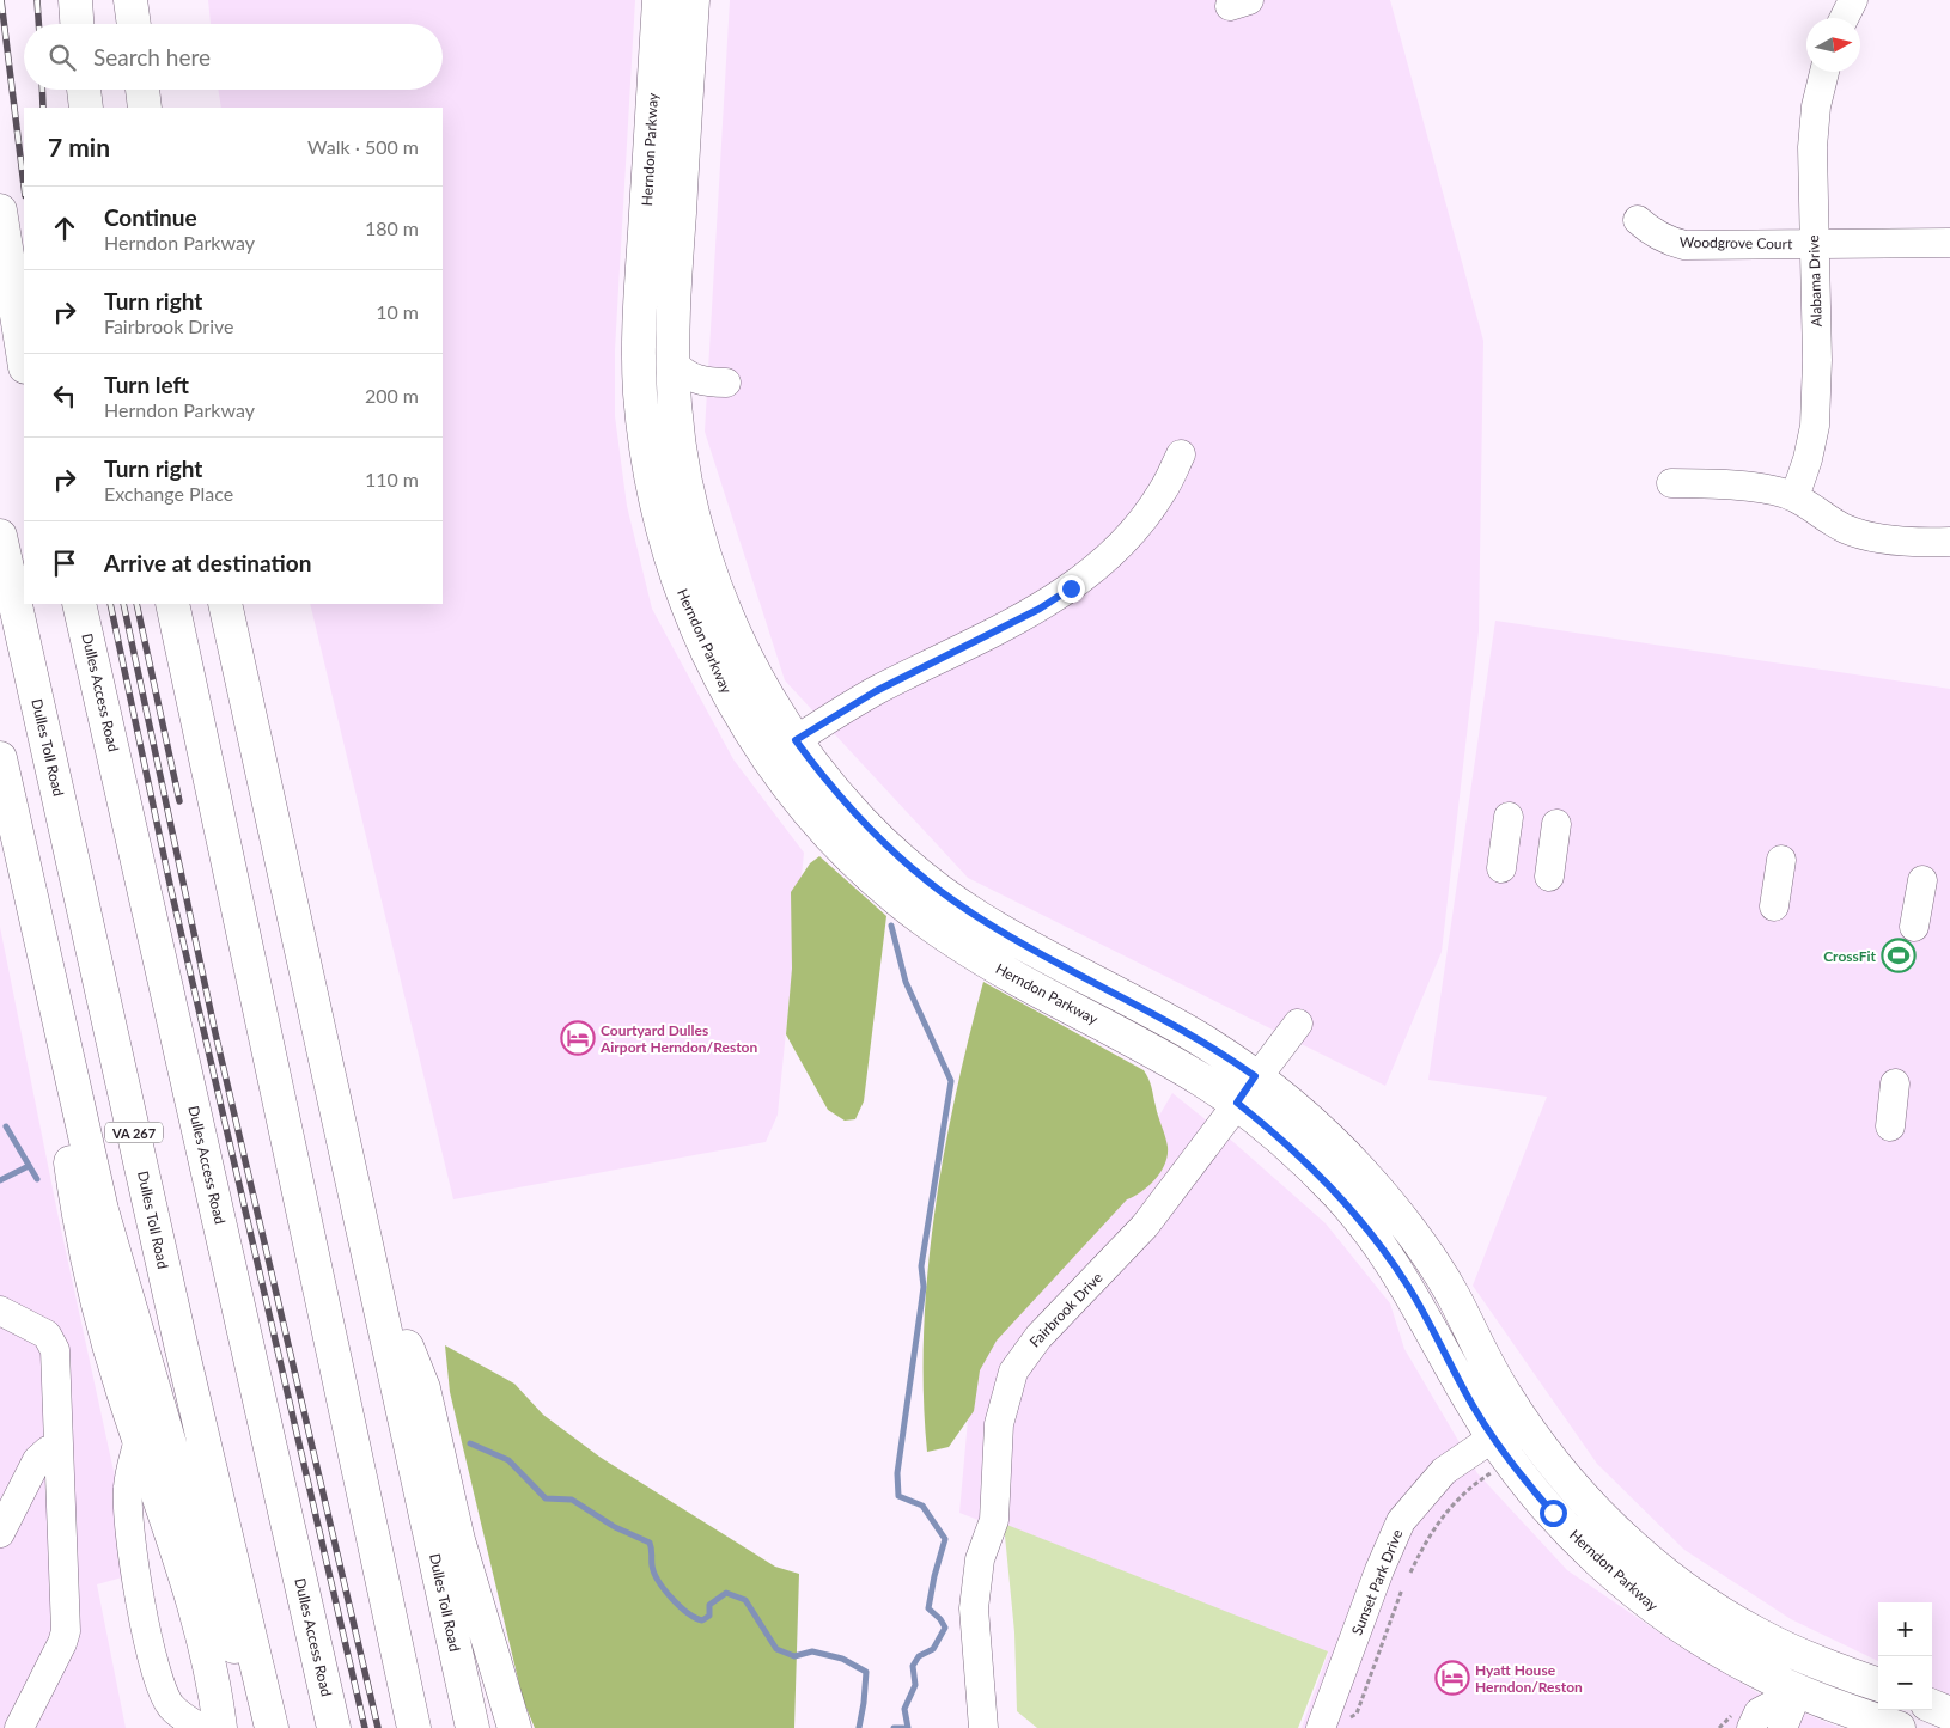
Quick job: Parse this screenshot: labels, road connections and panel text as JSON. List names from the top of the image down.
{
  "streets": {
    "main road": [
      "Herndon Parkway",
      "Dulles Access Road",
      "Dulles Toll Road",
      "VA 267"
    ],
    "street": [
      "Woodgrove Court",
      "Alabama Drive",
      "Fairbrook Drive",
      "Sunset Park Drive"
    ]
  },
  "crossings": [
    ["Herndon Parkway", "Fairbrook Drive"],
    ["Herndon Parkway", "Sunset Park Drive"],
    ["Woodgrove Court", "Alabama Drive"]
  ],
  "places": {
    "sports": ["CrossFit"],
    "hotel": ["Courtyard Dulles Airport Herndon/Reston", "Hyatt House Herndon/Reston"]
  },
  "north": "right",
  "page": {
    "search": "Search here",
    "heading": ["7 min", "Walk · 500 m"],
    "list": [
      ["Continue", "Herndon Parkway", "180 m"],
      ["Turn right", "Fairbrook Drive", "10 m"],
      ["Turn left", "Herndon Parkway", "200 m"],
      ["Turn right", "Exchange Place", "110 m"],
      "Arrive at destination"
    ],
    "map_buttons": ["+", "−"]
  }
}
